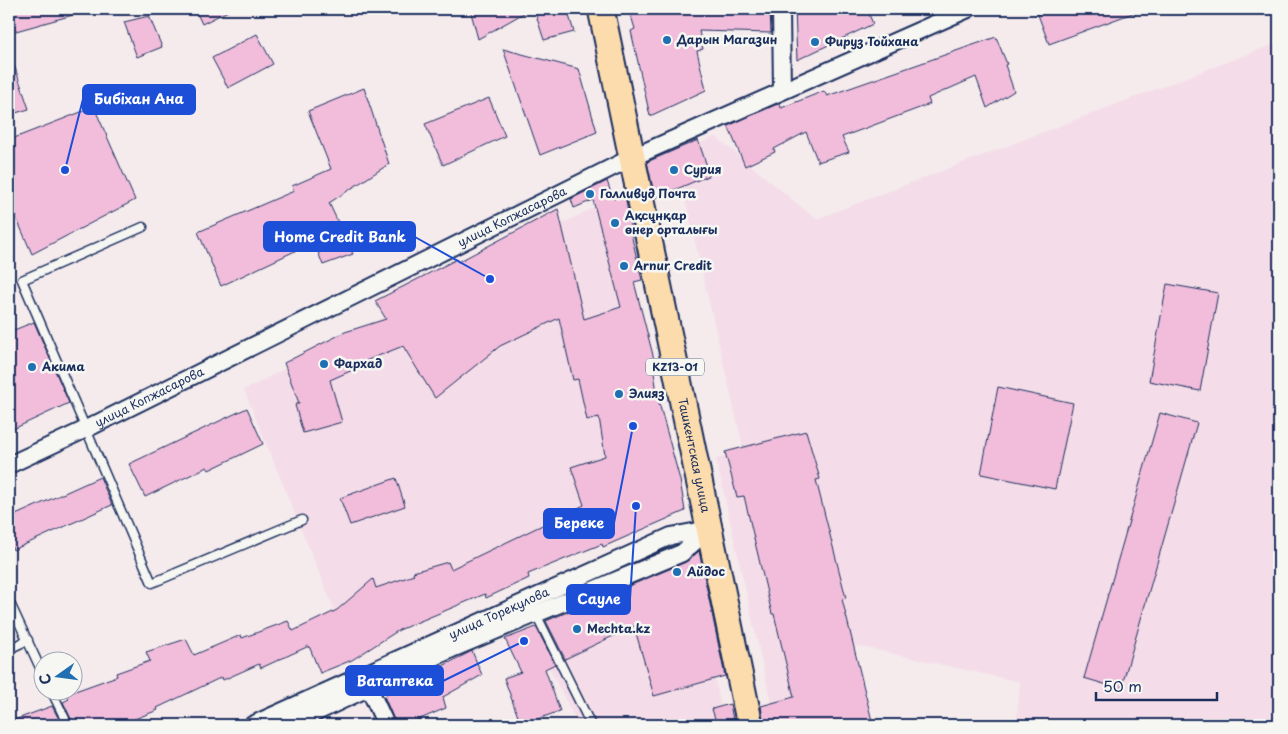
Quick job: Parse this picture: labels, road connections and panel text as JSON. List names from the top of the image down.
{
  "streets": {
    "main road": ["KZ13-01", "Ташкентская улица"],
    "street": ["улица Копжасарова", "улица Торекулова"]
  },
  "crossings": [
    ["улица Копжасарова", "Ташкентская улица"],
    ["Ташкентская улица", "улица Торекулова"]
  ],
  "places": [
    "Дарын Магазин",
    "Фируз Тойхана",
    "Бибіхан Ана",
    "Сурия",
    "Голливуд Почта",
    "Ақсұнқар өнер орталығы",
    "Arnur Credit",
    "Home Credit Bank",
    "Фархад",
    "Акима",
    "Элияз",
    "Береке",
    "Сауле",
    "Айдос",
    "Mechta.kz",
    "Ватаптека"
  ],
  "scale_bar": "50 m",
  "north": "left"
}
